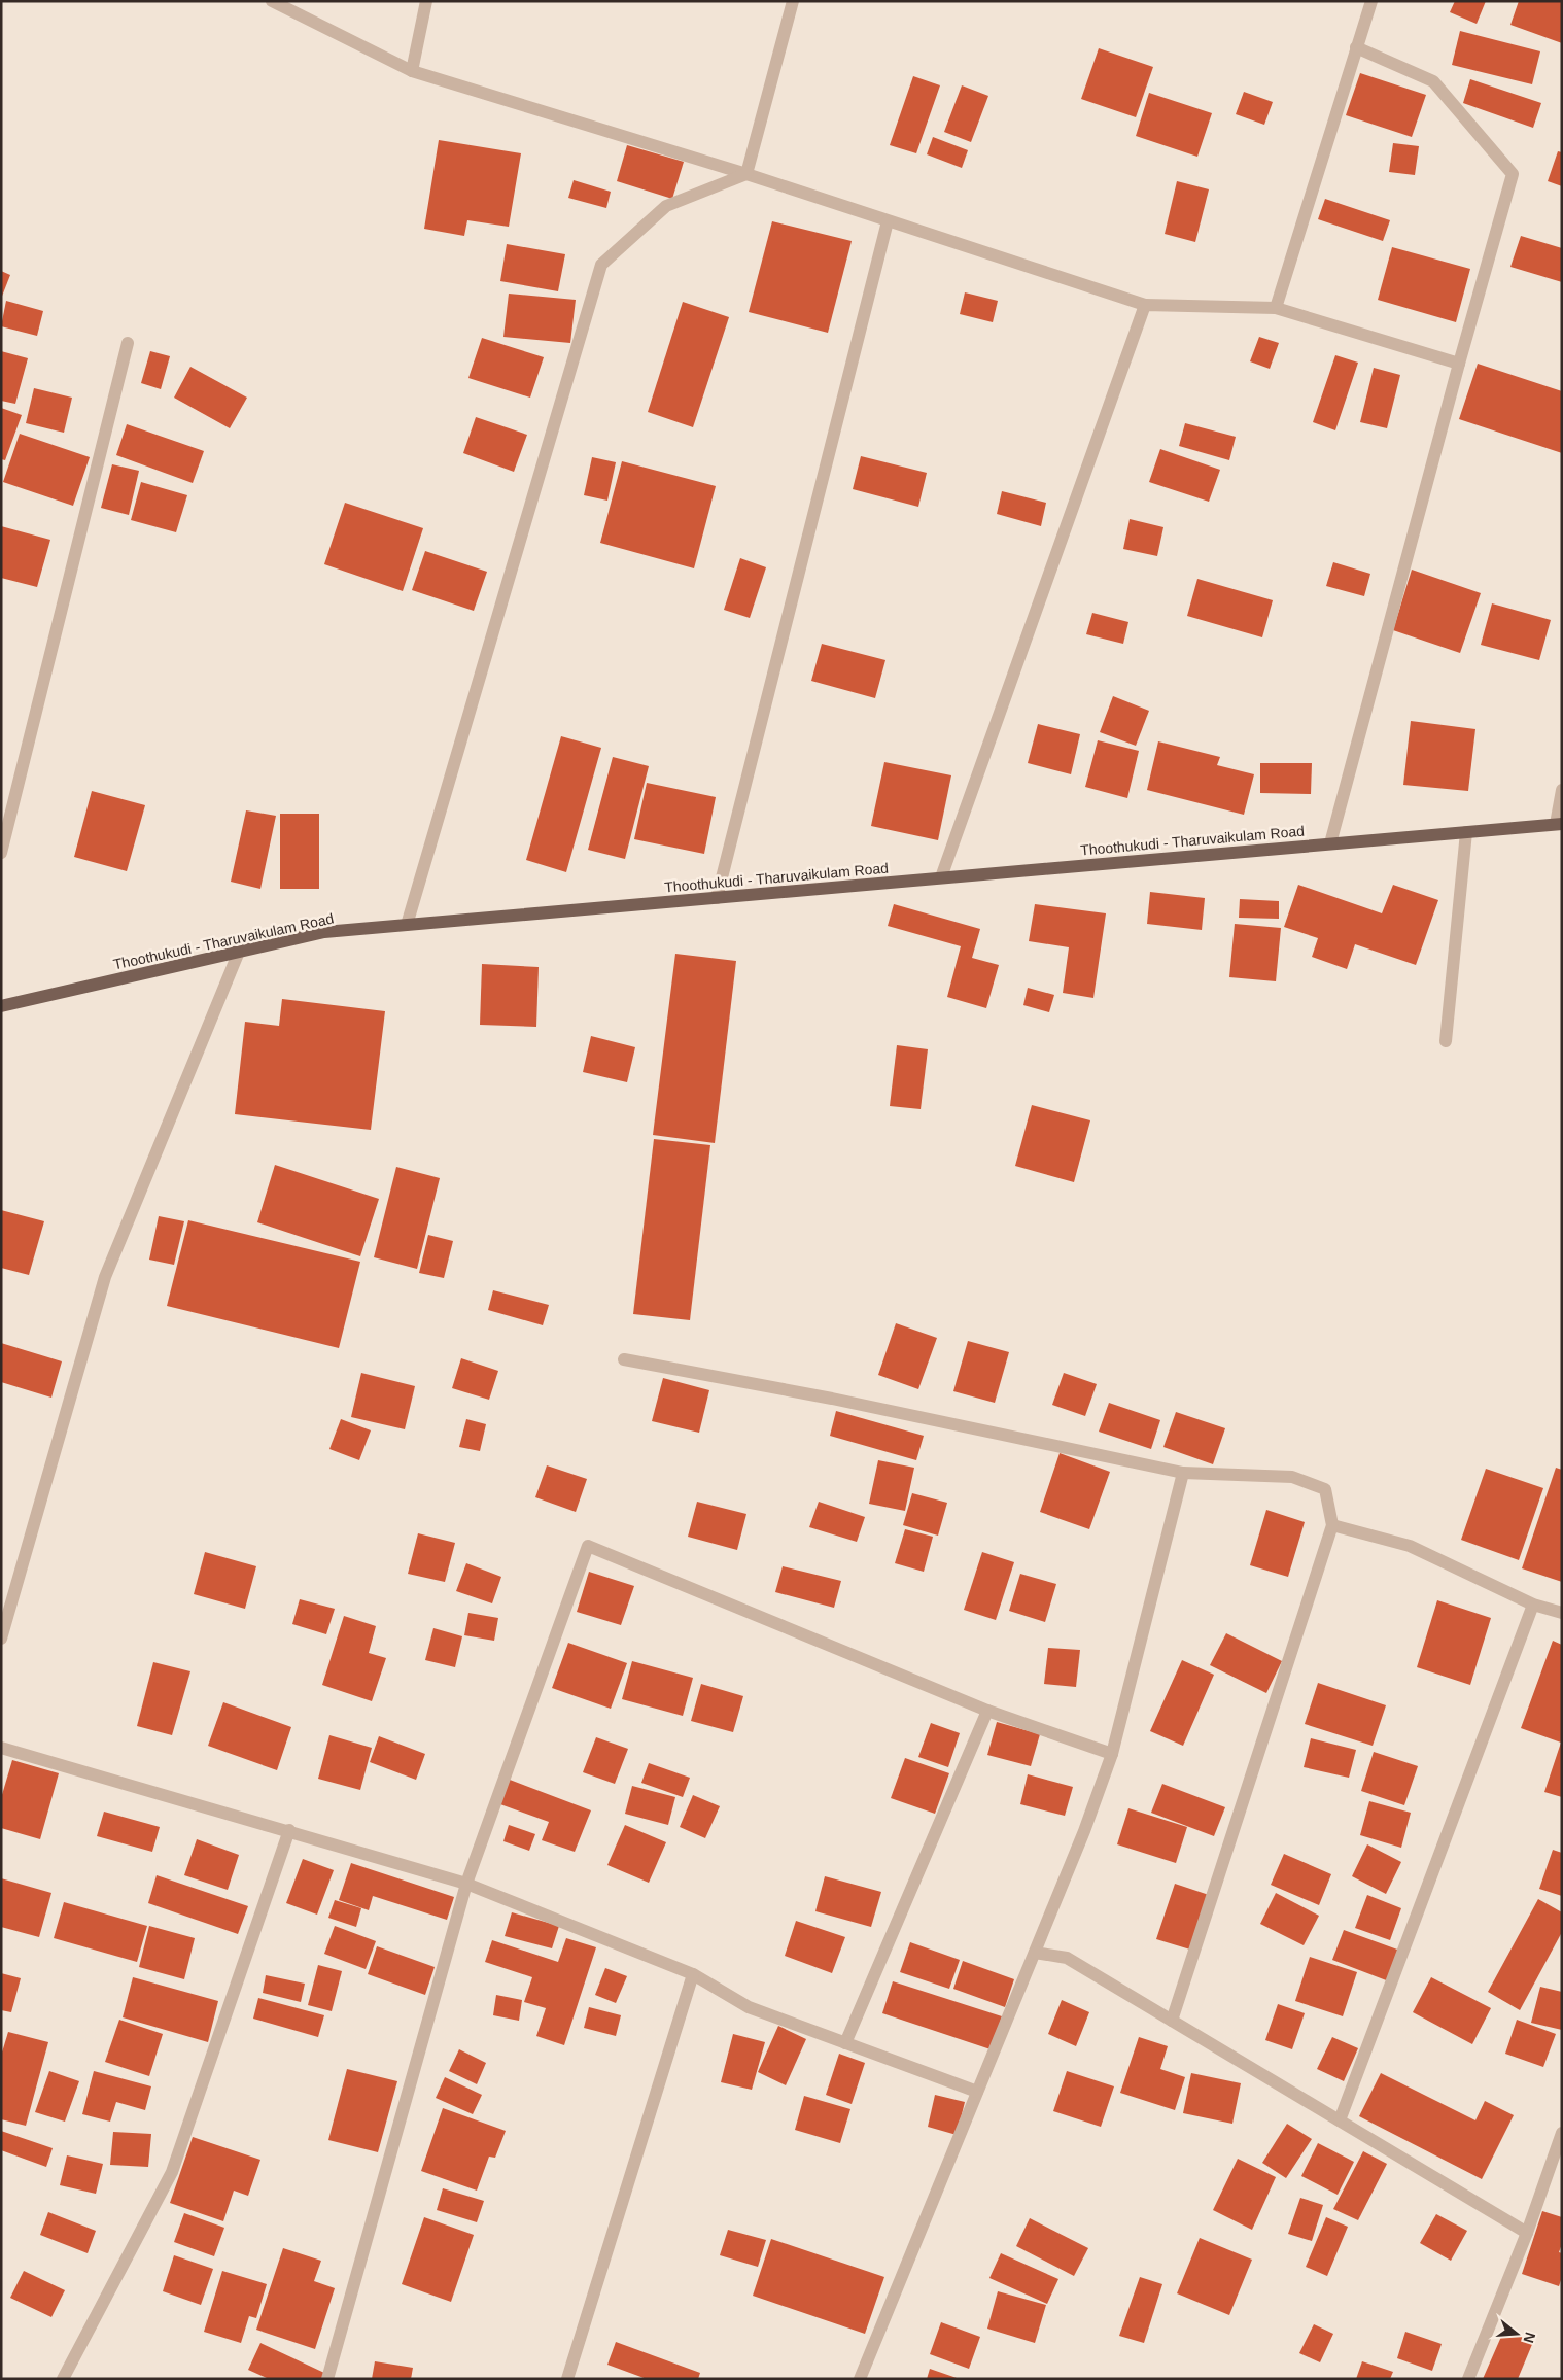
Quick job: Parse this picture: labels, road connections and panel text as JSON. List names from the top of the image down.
{
  "streets": {
    "main road": ["Thoothukudi - Tharuvaikulam Road"]
  },
  "north": "right"
}
